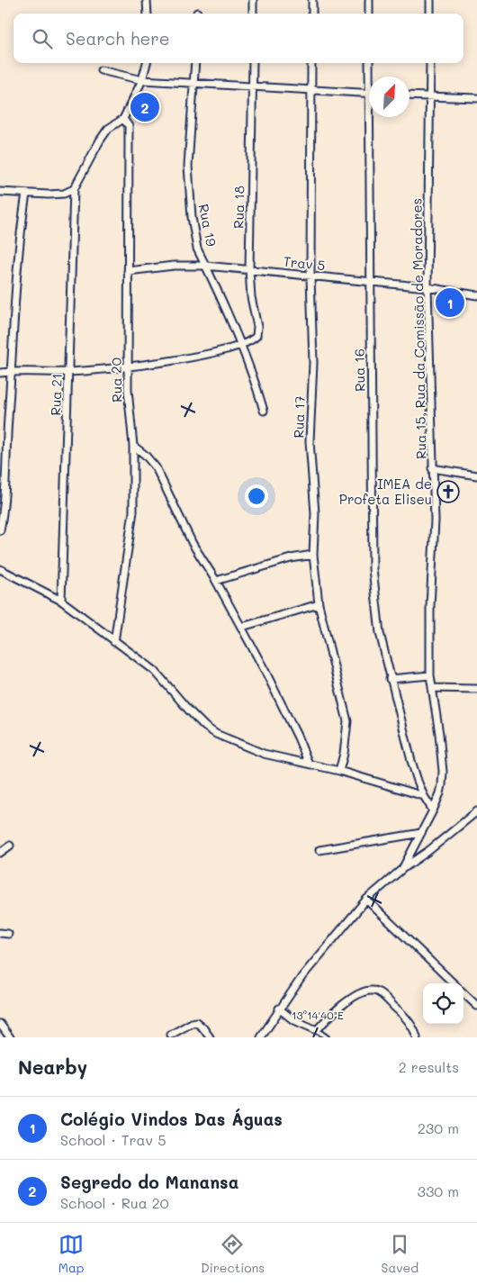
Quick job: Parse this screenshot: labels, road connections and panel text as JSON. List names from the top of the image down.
{
  "streets": {
    "street": [
      "Rua 18",
      "Rua 19",
      "Trav 5",
      "Rua 15, Rua da Comissão de Moradores",
      "Rua 16",
      "Rua 20",
      "Rua 21",
      "Rua 17"
    ]
  },
  "crossings": [
    ["Rua 18", "Rua 19"],
    ["Rua 18", "Trav 5"],
    ["Rua 19", "Trav 5"],
    ["Trav 5", "Rua 15, Rua da Comissão de Moradores"],
    ["Trav 5", "Rua 16"],
    ["Trav 5", "Rua 20"],
    ["Trav 5", "Rua 17"],
    ["Rua 15, Rua da Comissão de Moradores", "Rua 16"]
  ],
  "places": {
    "church": ["IMEA de Profeta Eliseu"]
  },
  "north": "top right",
  "page": {
    "search": "Search here",
    "pins": ["2", "1"],
    "heading": ["Nearby", "2 results"],
    "list": [
      {
        "mark": "1",
        "name": "Colégio Vindos Das Águas",
        "note": "School · Trav 5",
        "value": "230 m"
      },
      {
        "mark": "2",
        "name": "Segredo do Manansa",
        "note": "School · Rua 20",
        "value": "330 m"
      }
    ],
    "nav": ["Map", "Directions", "Saved"]
  },
  "coordinates": ["13°14'40\"E"]
}
